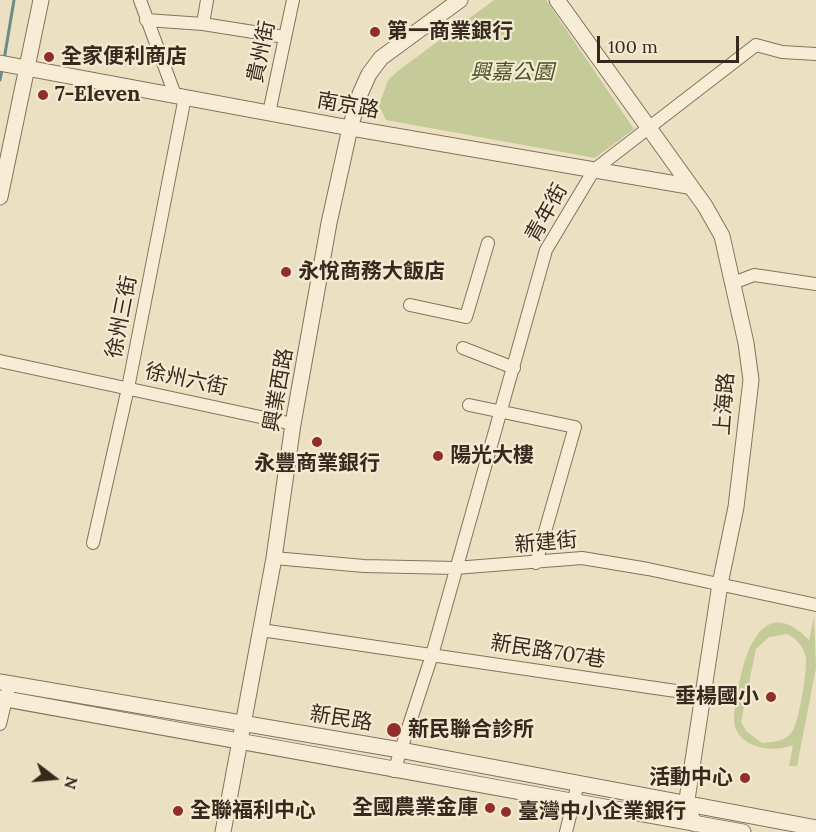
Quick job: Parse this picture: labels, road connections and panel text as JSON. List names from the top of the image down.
{
  "streets": {
    "street": [
      "貴州街",
      "南京路",
      "青年街",
      "徐州三街",
      "徐州六街",
      "興業西路",
      "上海路",
      "新建街",
      "新民路707巷",
      "新民路"
    ]
  },
  "crossings": [
    ["貴州街", "南京路"],
    ["南京路", "青年街"],
    ["南京路", "徐州三街"],
    ["南京路", "興業西路"],
    ["南京路", "上海路"],
    ["青年街", "上海路"],
    ["青年街", "新建街"],
    ["徐州三街", "徐州六街"],
    ["徐州六街", "興業西路"],
    ["興業西路", "新建街"],
    ["興業西路", "新民路707巷"],
    ["興業西路", "新民路"],
    ["上海路", "新建街"],
    ["上海路", "新民路707巷"],
    ["上海路", "新民路"]
  ],
  "parks": ["興嘉公園"],
  "places": [
    "第一商業銀行",
    "全家便利商店",
    "7-Eleven",
    "永悅商務大飯店",
    "永豐商業銀行",
    "陽光大樓",
    "垂楊國小",
    "新民聯合診所",
    "活動中心",
    "全國農業金庫",
    "全聯福利中心",
    "臺灣中小企業銀行"
  ],
  "scale_bar": "100 m",
  "north": "right"
}
